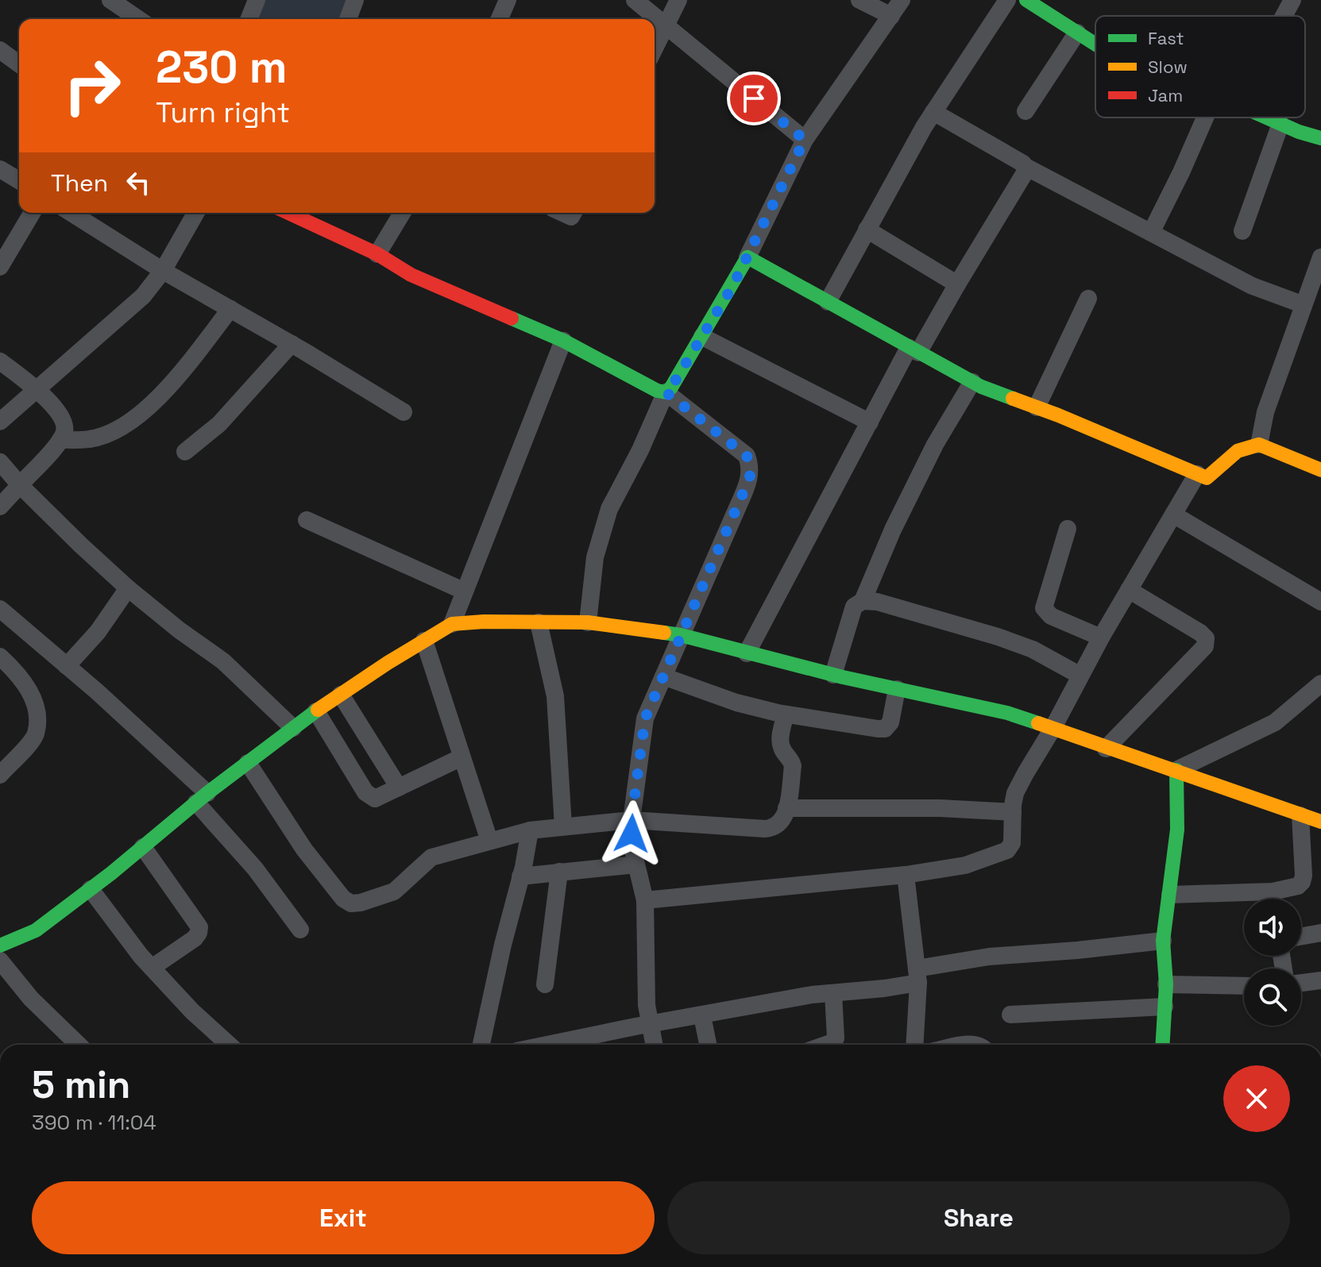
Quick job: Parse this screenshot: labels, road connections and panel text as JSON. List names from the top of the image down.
{
  "legend": ["Fast", "Slow", "Jam"],
  "page": {
    "turn": ["230 m", "Turn right"],
    "then": "Then",
    "heading": ["5 min", "390 m · 11:04"],
    "buttons": ["Exit", "Share"]
  }
}
